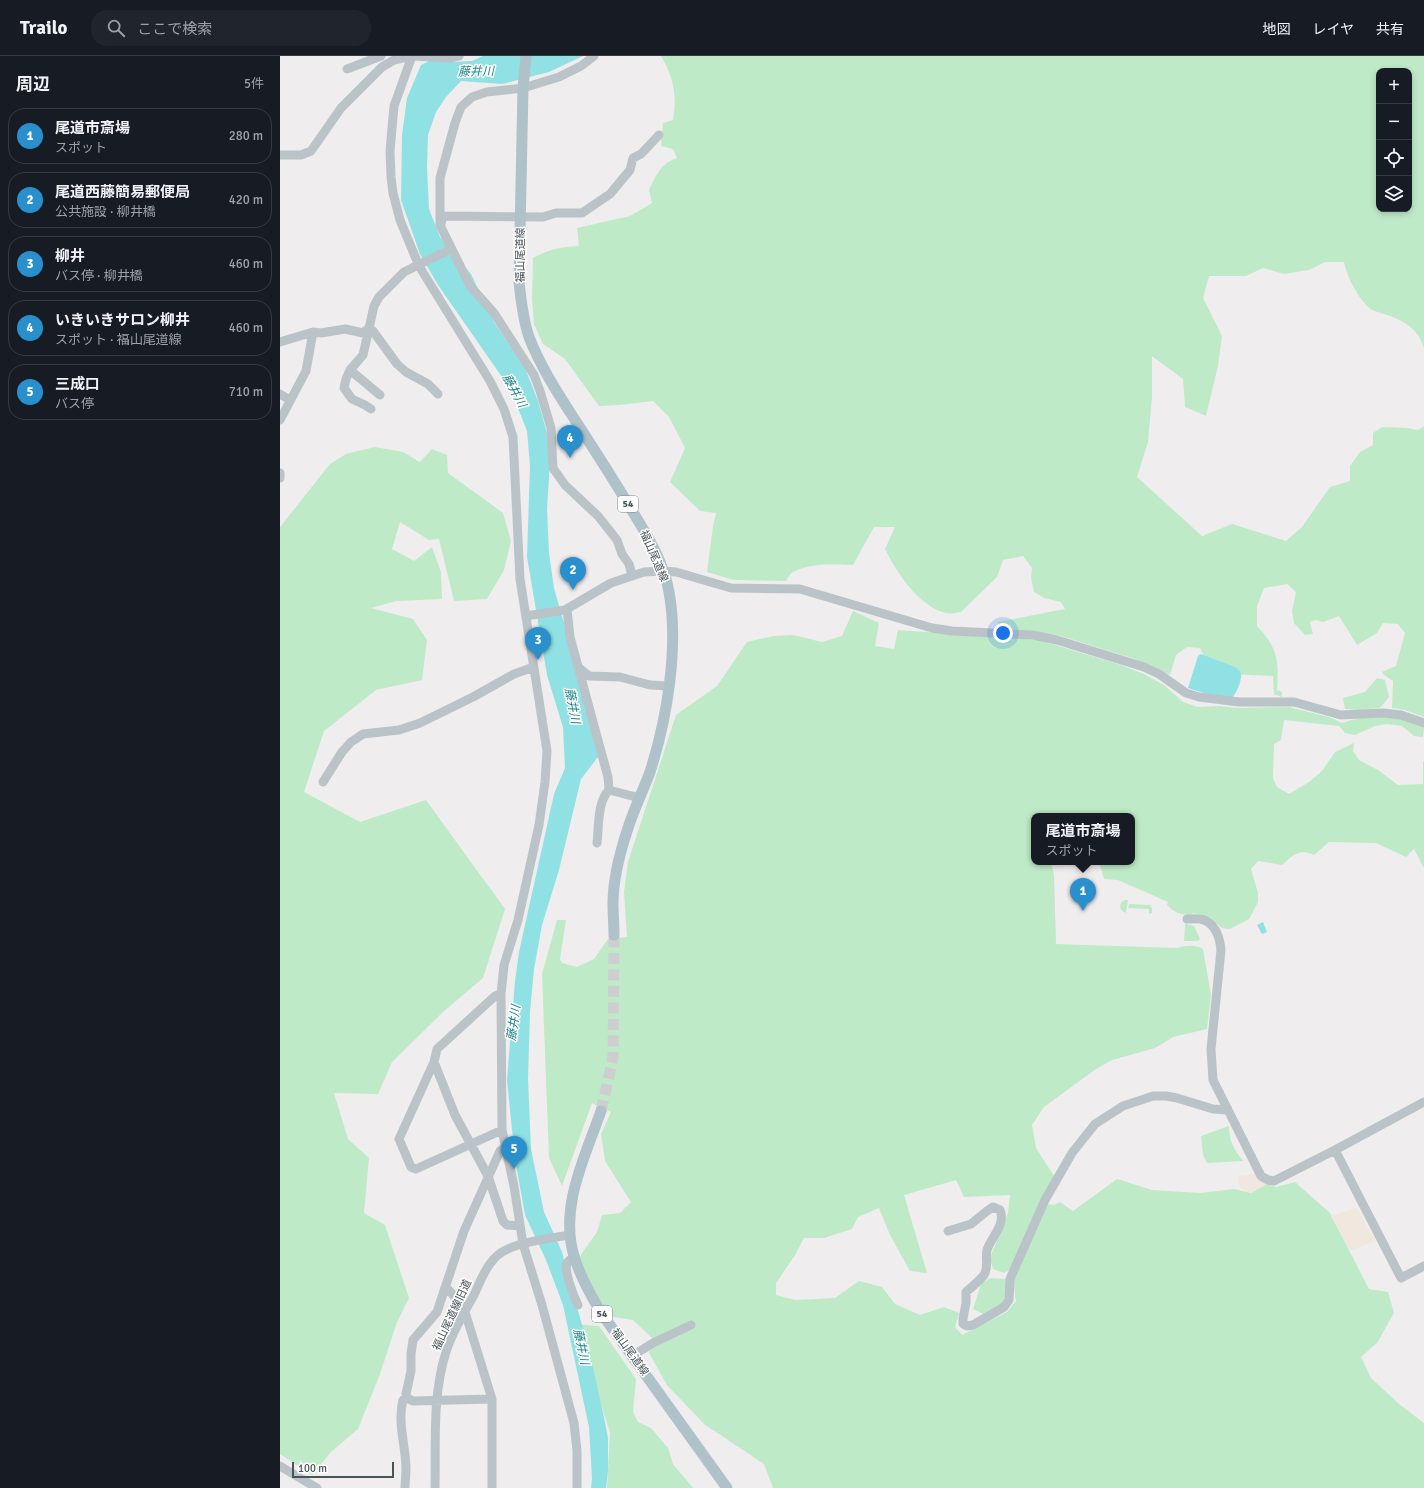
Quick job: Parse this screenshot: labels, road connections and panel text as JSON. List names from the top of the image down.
{
  "streets": {
    "main road": ["福山尾道線", "54"],
    "street": ["福山尾道線旧道"]
  },
  "crossings": [
    ["福山尾道線", "福山尾道線旧道"]
  ],
  "water": ["藤井川"],
  "scale_bar": "100 m",
  "page": {
    "header": "Trailo",
    "search": "ここで検索",
    "nav": ["地図", "レイヤ", "共有"],
    "heading": ["周辺", "5件"],
    "map_buttons": ["+", "−"],
    "list": [
      {
        "mark": "1",
        "name": "尾道市斎場",
        "note": "スポット",
        "value": "280 m"
      },
      {
        "mark": "2",
        "name": "尾道西藤簡易郵便局",
        "note": "公共施設 · 柳井橋",
        "value": "420 m"
      },
      {
        "mark": "3",
        "name": "柳井",
        "note": "バス停 · 柳井橋",
        "value": "460 m"
      },
      {
        "mark": "4",
        "name": "いきいきサロン柳井",
        "note": "スポット · 福山尾道線",
        "value": "460 m"
      },
      {
        "mark": "5",
        "name": "三成口",
        "note": "バス停",
        "value": "710 m"
      }
    ],
    "pins": [
      "4",
      "2",
      "3",
      "1",
      "5"
    ],
    "popup": ["尾道市斎場", "スポット"],
    "scale": "100 m"
  }
}
